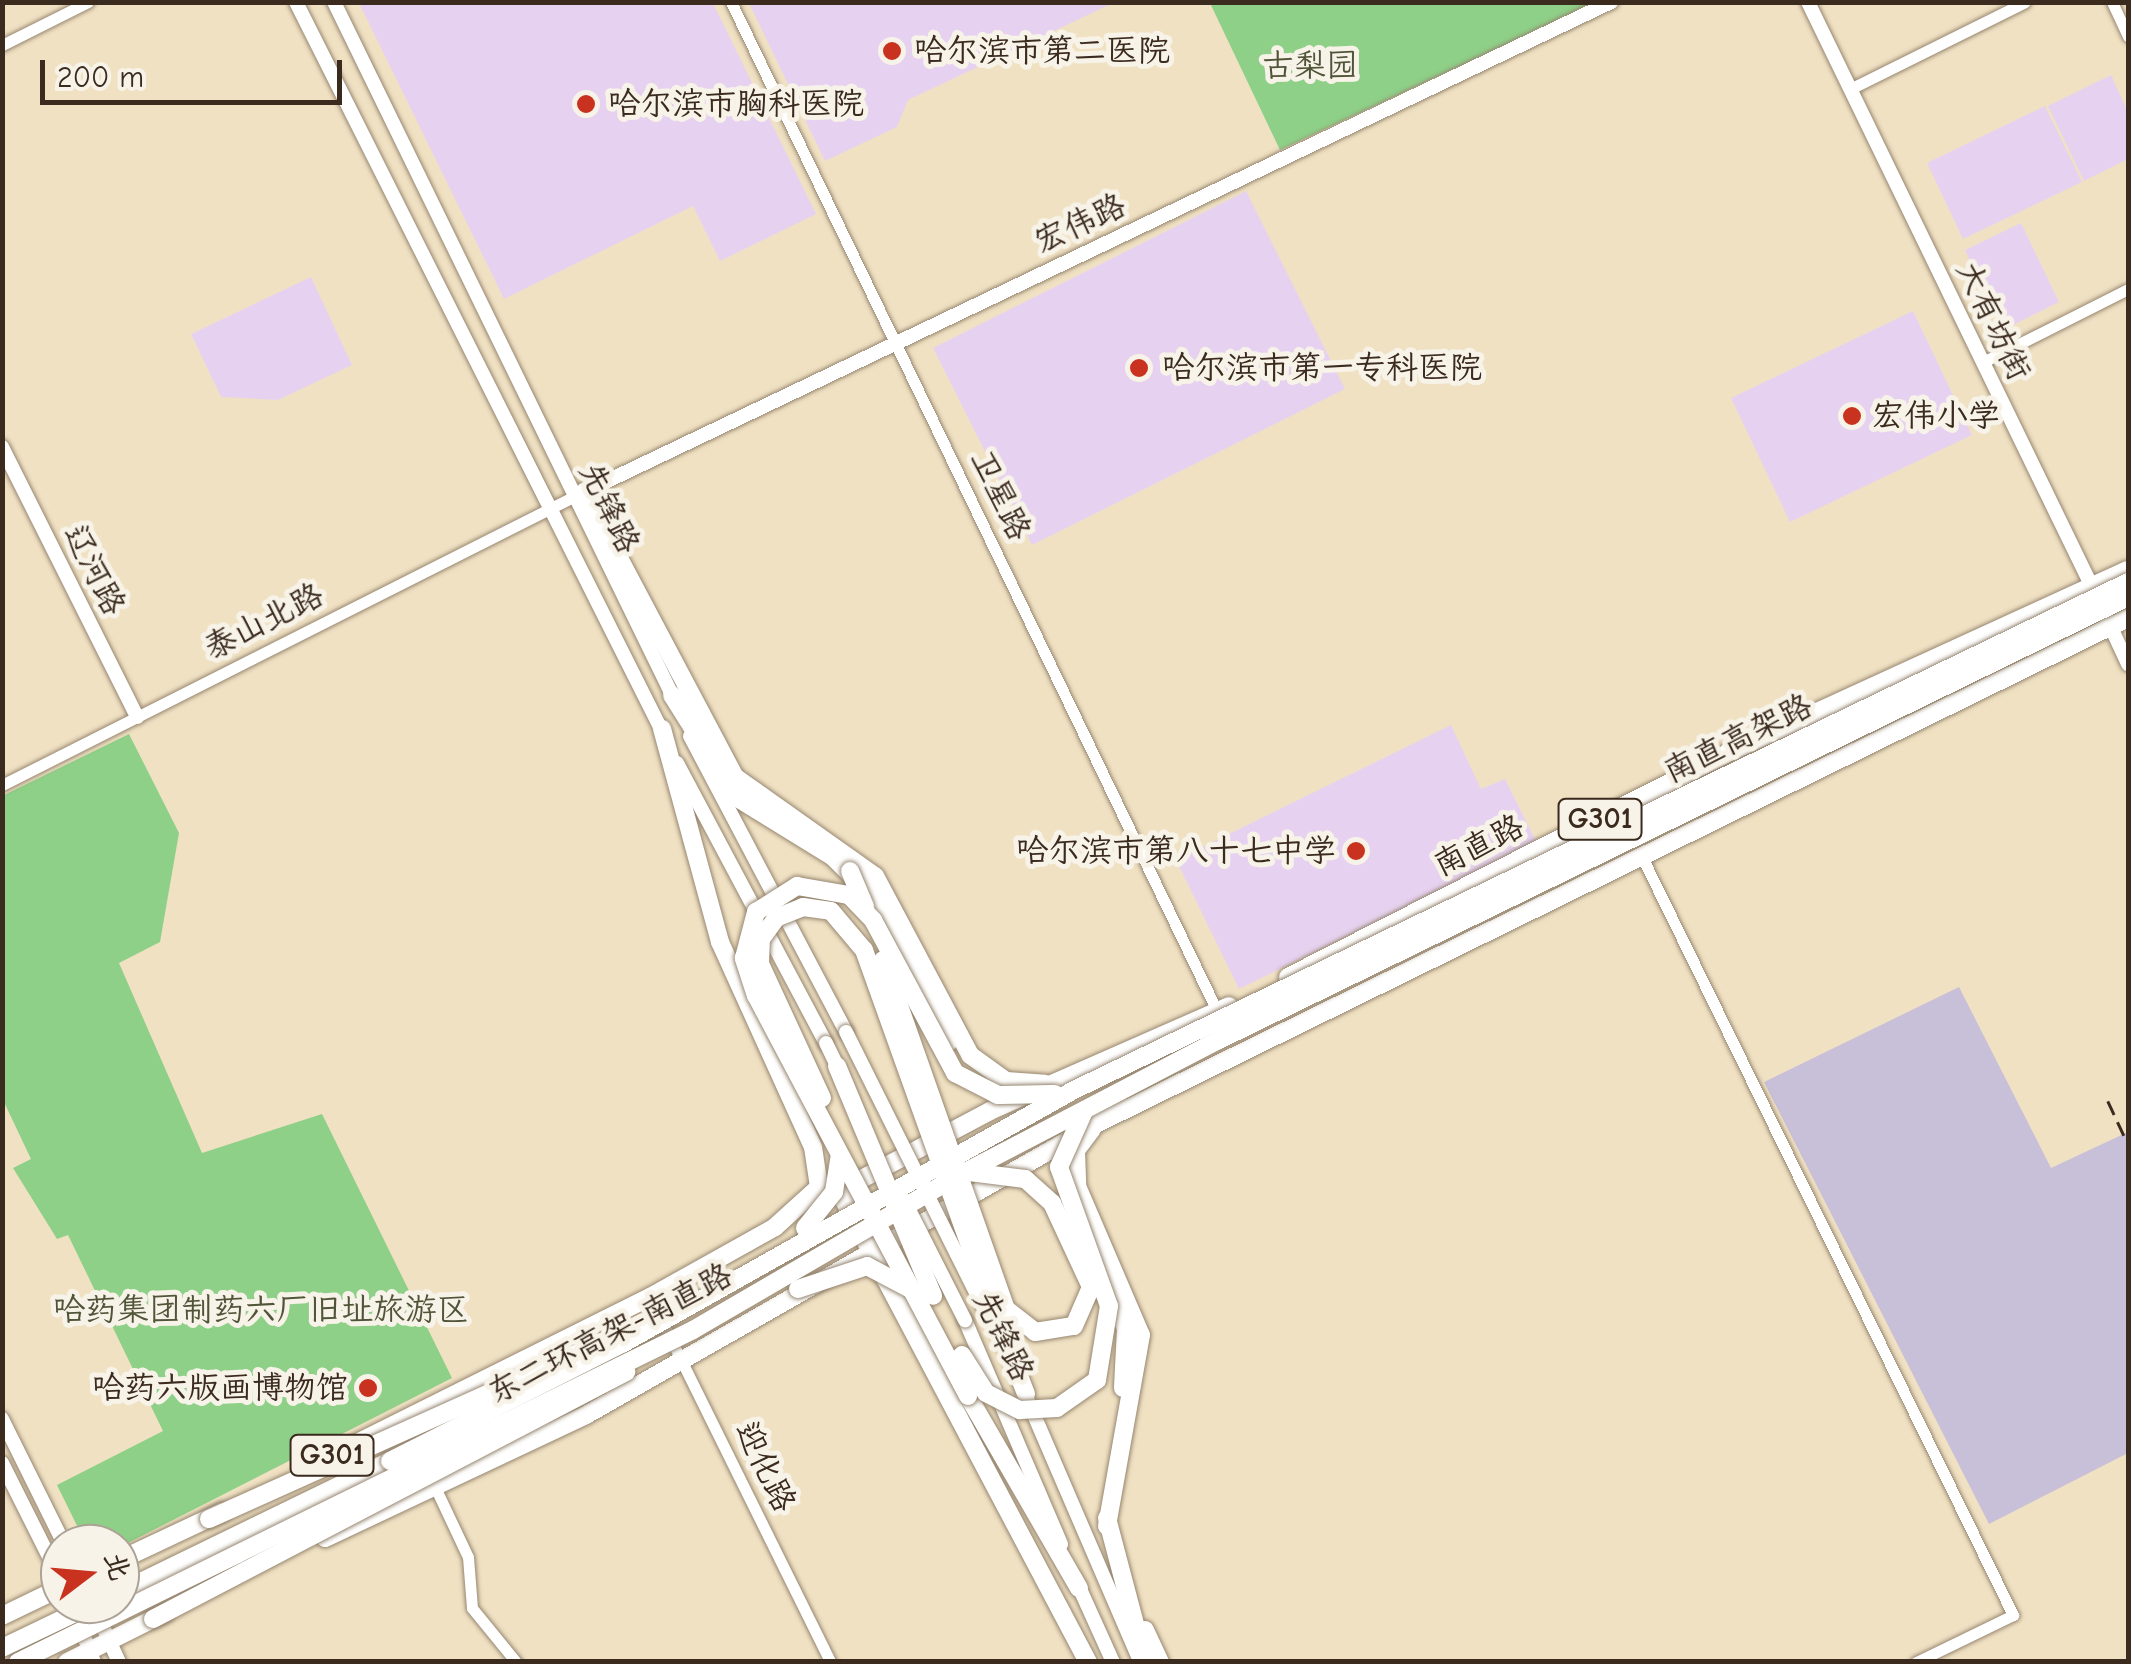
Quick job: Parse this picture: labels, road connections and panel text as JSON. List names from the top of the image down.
{
  "streets": {
    "highway": [
      "南直高架路",
      "G301",
      "南直路",
      "东二环高架-南直路"
    ],
    "main road": [
      "宏伟路",
      "大有坊街",
      "先锋路",
      "辽河路"
    ],
    "street": ["卫星路", "泰山北路", "迎化路"]
  },
  "crossings": [
    ["宏伟路", "卫星路"],
    ["宏伟路", "先锋路"],
    ["宏伟路", "泰山北路"],
    ["大有坊街", "G301"],
    ["大有坊街", "南直路"],
    ["卫星路", "南直高架路"],
    ["卫星路", "南直路"],
    ["卫星路", "东二环高架-南直路"],
    ["先锋路", "泰山北路"],
    ["辽河路", "泰山北路"],
    ["南直高架路", "南直路"],
    ["南直高架路", "东二环高架-南直路"],
    ["G301", "东二环高架-南直路"],
    ["G301", "迎化路"],
    ["南直路", "东二环高架-南直路"]
  ],
  "parks": ["古梨园", "哈药集团制药六厂旧址旅游区"],
  "places": [
    "哈尔滨市第二医院",
    "哈尔滨市胸科医院",
    "哈尔滨市第一专科医院",
    "宏伟小学",
    "哈尔滨市第八十七中学",
    "哈药六版画博物馆"
  ],
  "scale_bar": "200 m",
  "north": "right"
}
